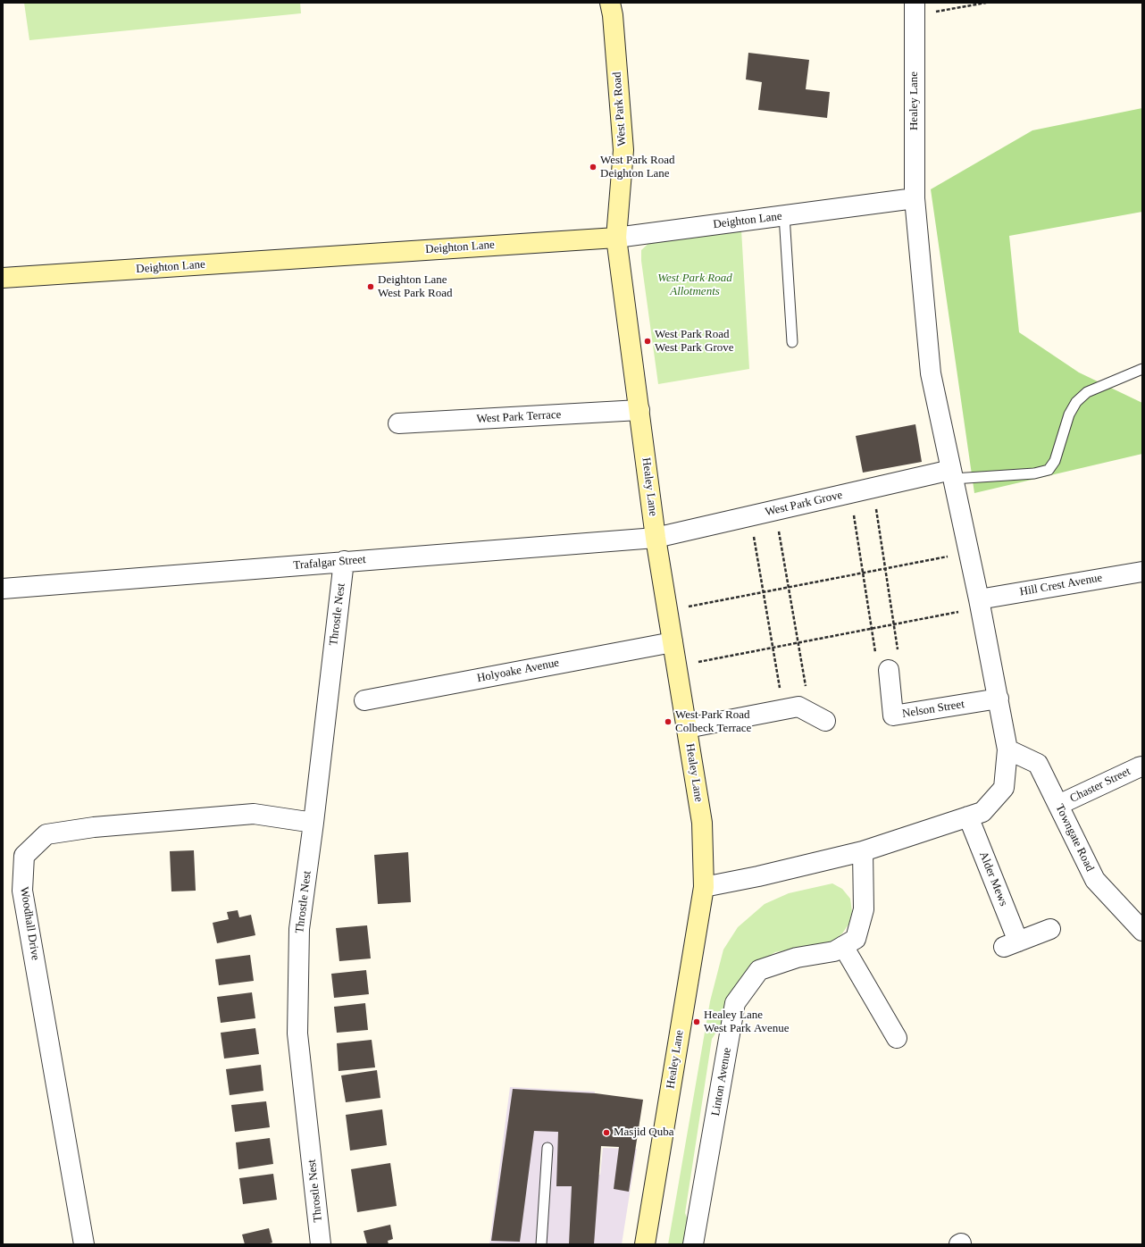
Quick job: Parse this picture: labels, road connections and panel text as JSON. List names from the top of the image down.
{
  "streets": {
    "main road": ["Healey Lane", "West Park Road", "Deighton Lane"],
    "street": [
      "West Park Terrace",
      "West Park Grove",
      "Trafalgar Street",
      "Hill Crest Avenue",
      "Throstle Nest",
      "Holyoake Avenue",
      "Nelson Street",
      "Chaster Street",
      "Towngate Road",
      "Alder Mews",
      "Woodhall Drive",
      "Linton Avenue"
    ]
  },
  "crossings": [
    ["Healey Lane", "West Park Road"],
    ["Healey Lane", "Deighton Lane"],
    ["Healey Lane", "West Park Terrace"],
    ["Healey Lane", "West Park Grove"],
    ["Healey Lane", "Trafalgar Street"],
    ["Healey Lane", "Hill Crest Avenue"],
    ["Healey Lane", "Holyoake Avenue"],
    ["Healey Lane", "Nelson Street"],
    ["Healey Lane", "Towngate Road"],
    ["Healey Lane", "Alder Mews"],
    ["Healey Lane", "Linton Avenue"],
    ["West Park Road", "Deighton Lane"],
    ["West Park Grove", "Trafalgar Street"],
    ["Trafalgar Street", "Throstle Nest"],
    ["Throstle Nest", "Woodhall Drive"],
    ["Chaster Street", "Towngate Road"]
  ],
  "parks": ["West Park Road Allotments"],
  "places": [
    "West Park Road Deighton Lane",
    "Deighton Lane West Park Road",
    "West Park Road West Park Grove",
    "West Park Road Colbeck Terrace",
    "Healey Lane West Park Avenue",
    "Masjid Quba"
  ]
}
